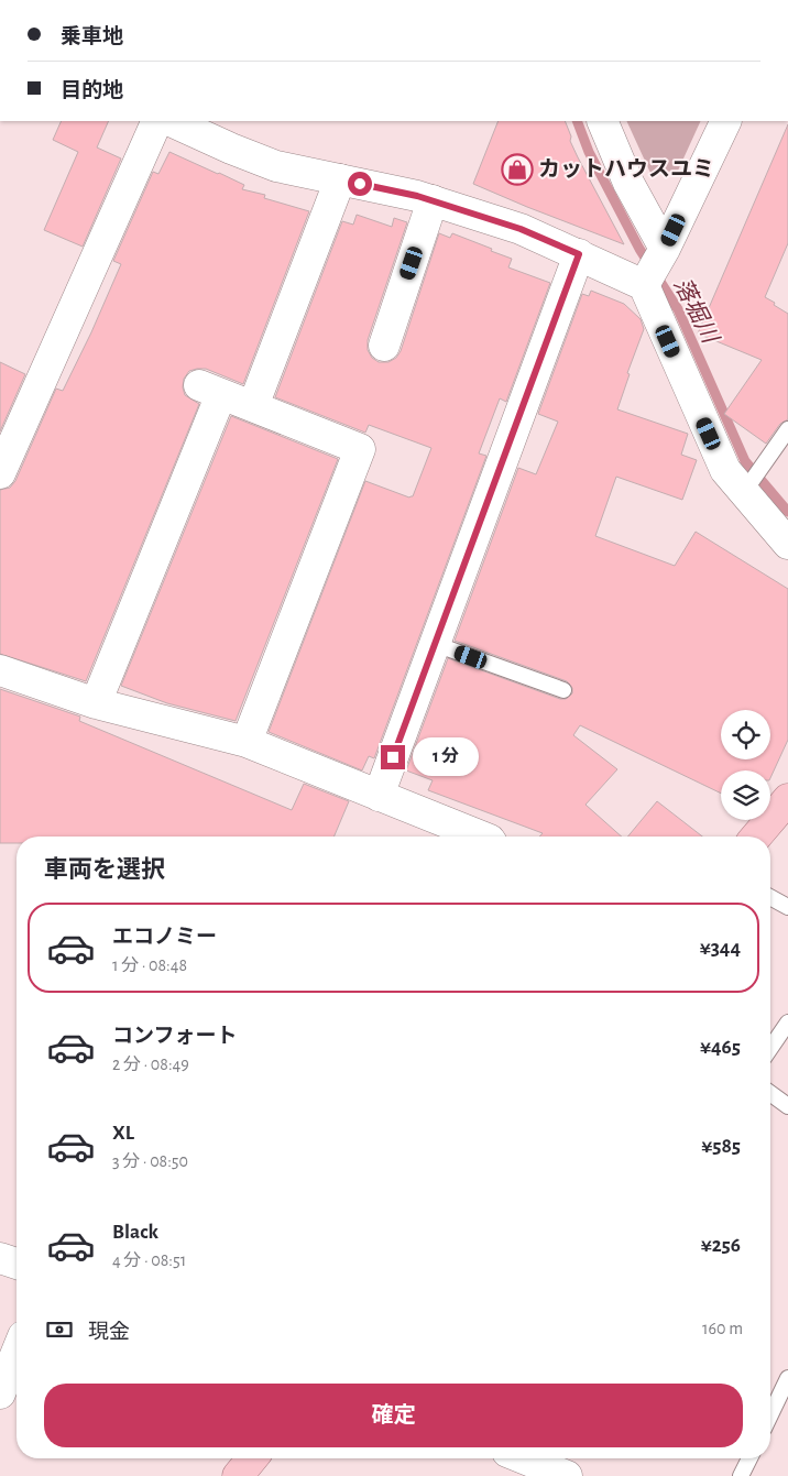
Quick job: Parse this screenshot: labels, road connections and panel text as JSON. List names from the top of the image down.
{
  "water": ["落堀川"],
  "places": {
    "shop": ["カットハウスユミ"]
  },
  "page": {
    "banner": ["乗車地", "目的地"],
    "bubble": "1 分",
    "heading": "車両を選択",
    "list": [
      {
        "name": "エコノミー",
        "note": "1 分 · 08:48",
        "value": "¥344"
      },
      {
        "name": "コンフォート",
        "note": "2 分 · 08:49",
        "value": "¥465"
      },
      {
        "name": "XL",
        "note": "3 分 · 08:50",
        "value": "¥585"
      },
      {
        "name": "Black",
        "note": "4 分 · 08:51",
        "value": "¥256"
      }
    ],
    "pay": ["現金", "160 m"],
    "buttons": "確定"
  }
}
